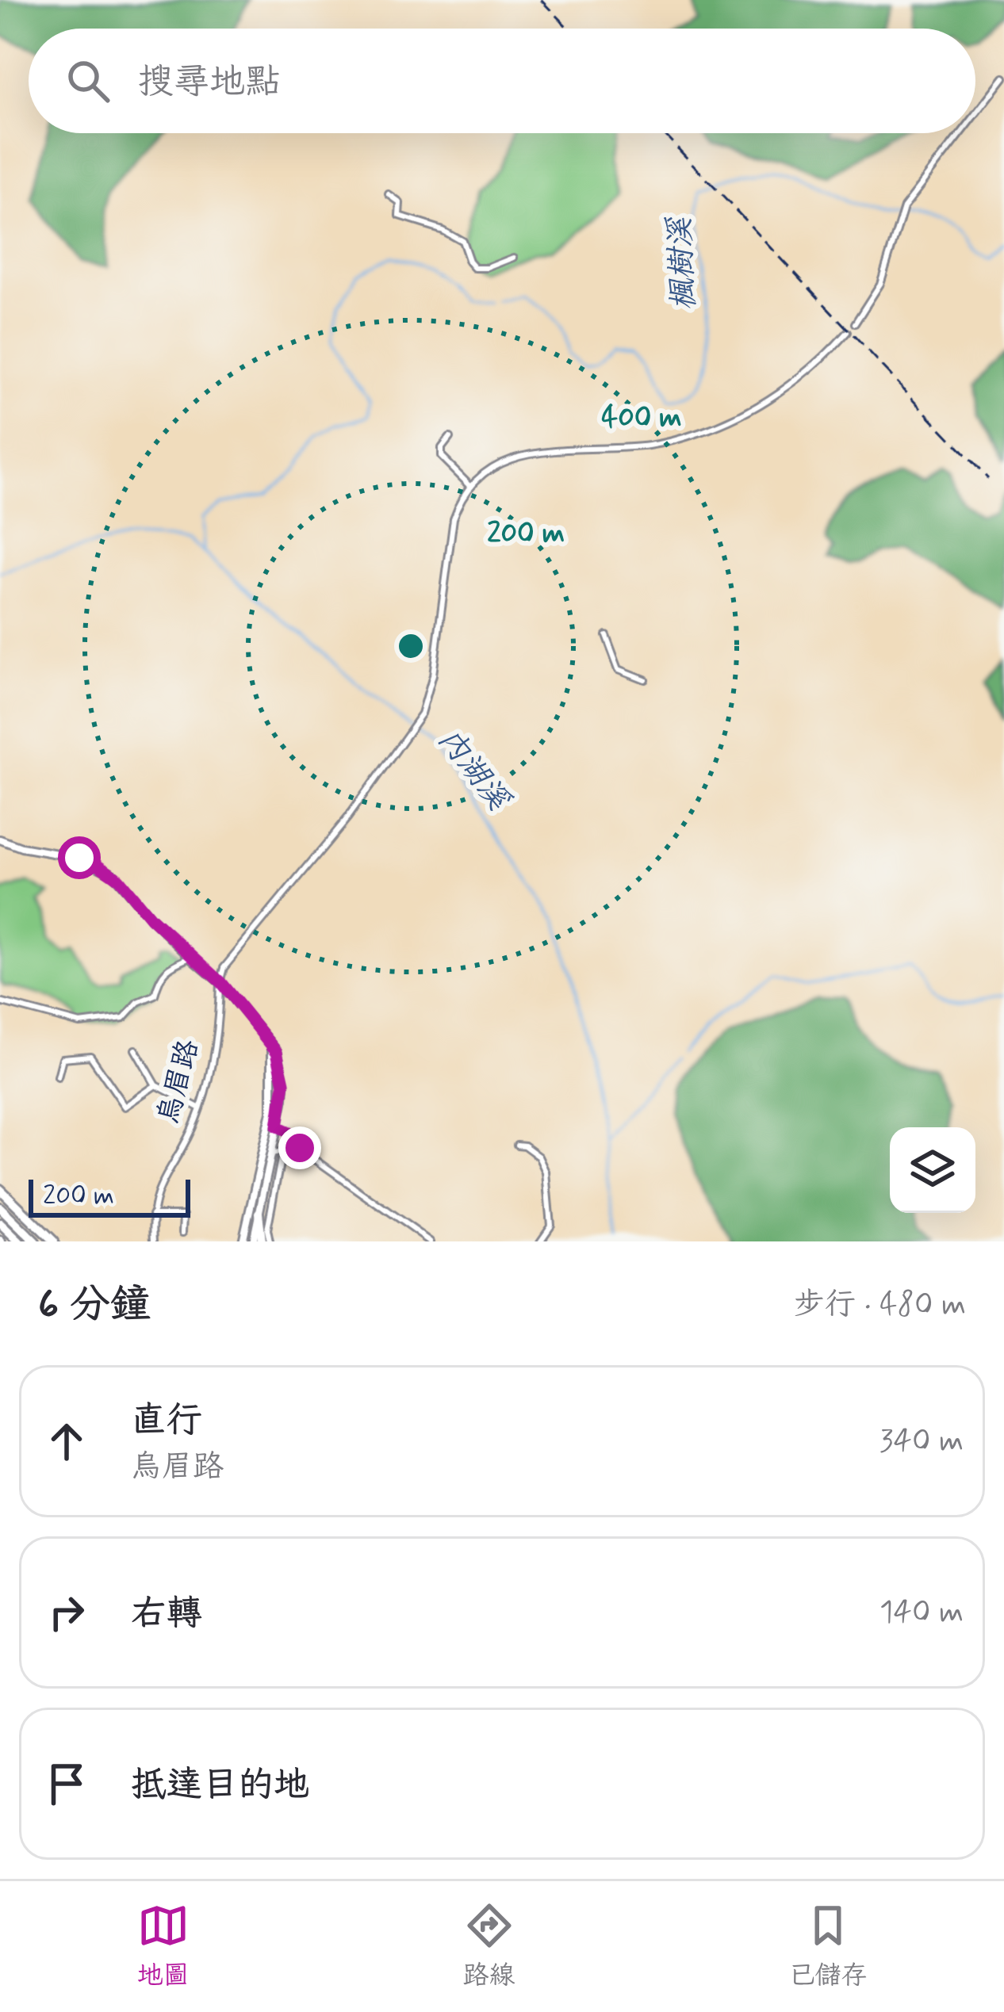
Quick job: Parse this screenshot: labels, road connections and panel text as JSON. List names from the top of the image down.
{
  "streets": {
    "street": ["烏眉路"]
  },
  "water": ["楓樹溪", "內湖溪"],
  "scale_bar": "200 m",
  "page": {
    "search": "搜尋地點",
    "scale": "200 m",
    "heading": ["6 分鐘", "步行 · 480 m"],
    "list": [
      ["直行", "烏眉路", "340 m"],
      ["右轉", "140 m"],
      "抵達目的地"
    ],
    "nav": ["地圖", "路線", "已儲存"]
  },
  "rings": ["400 m", "200 m"]
}
